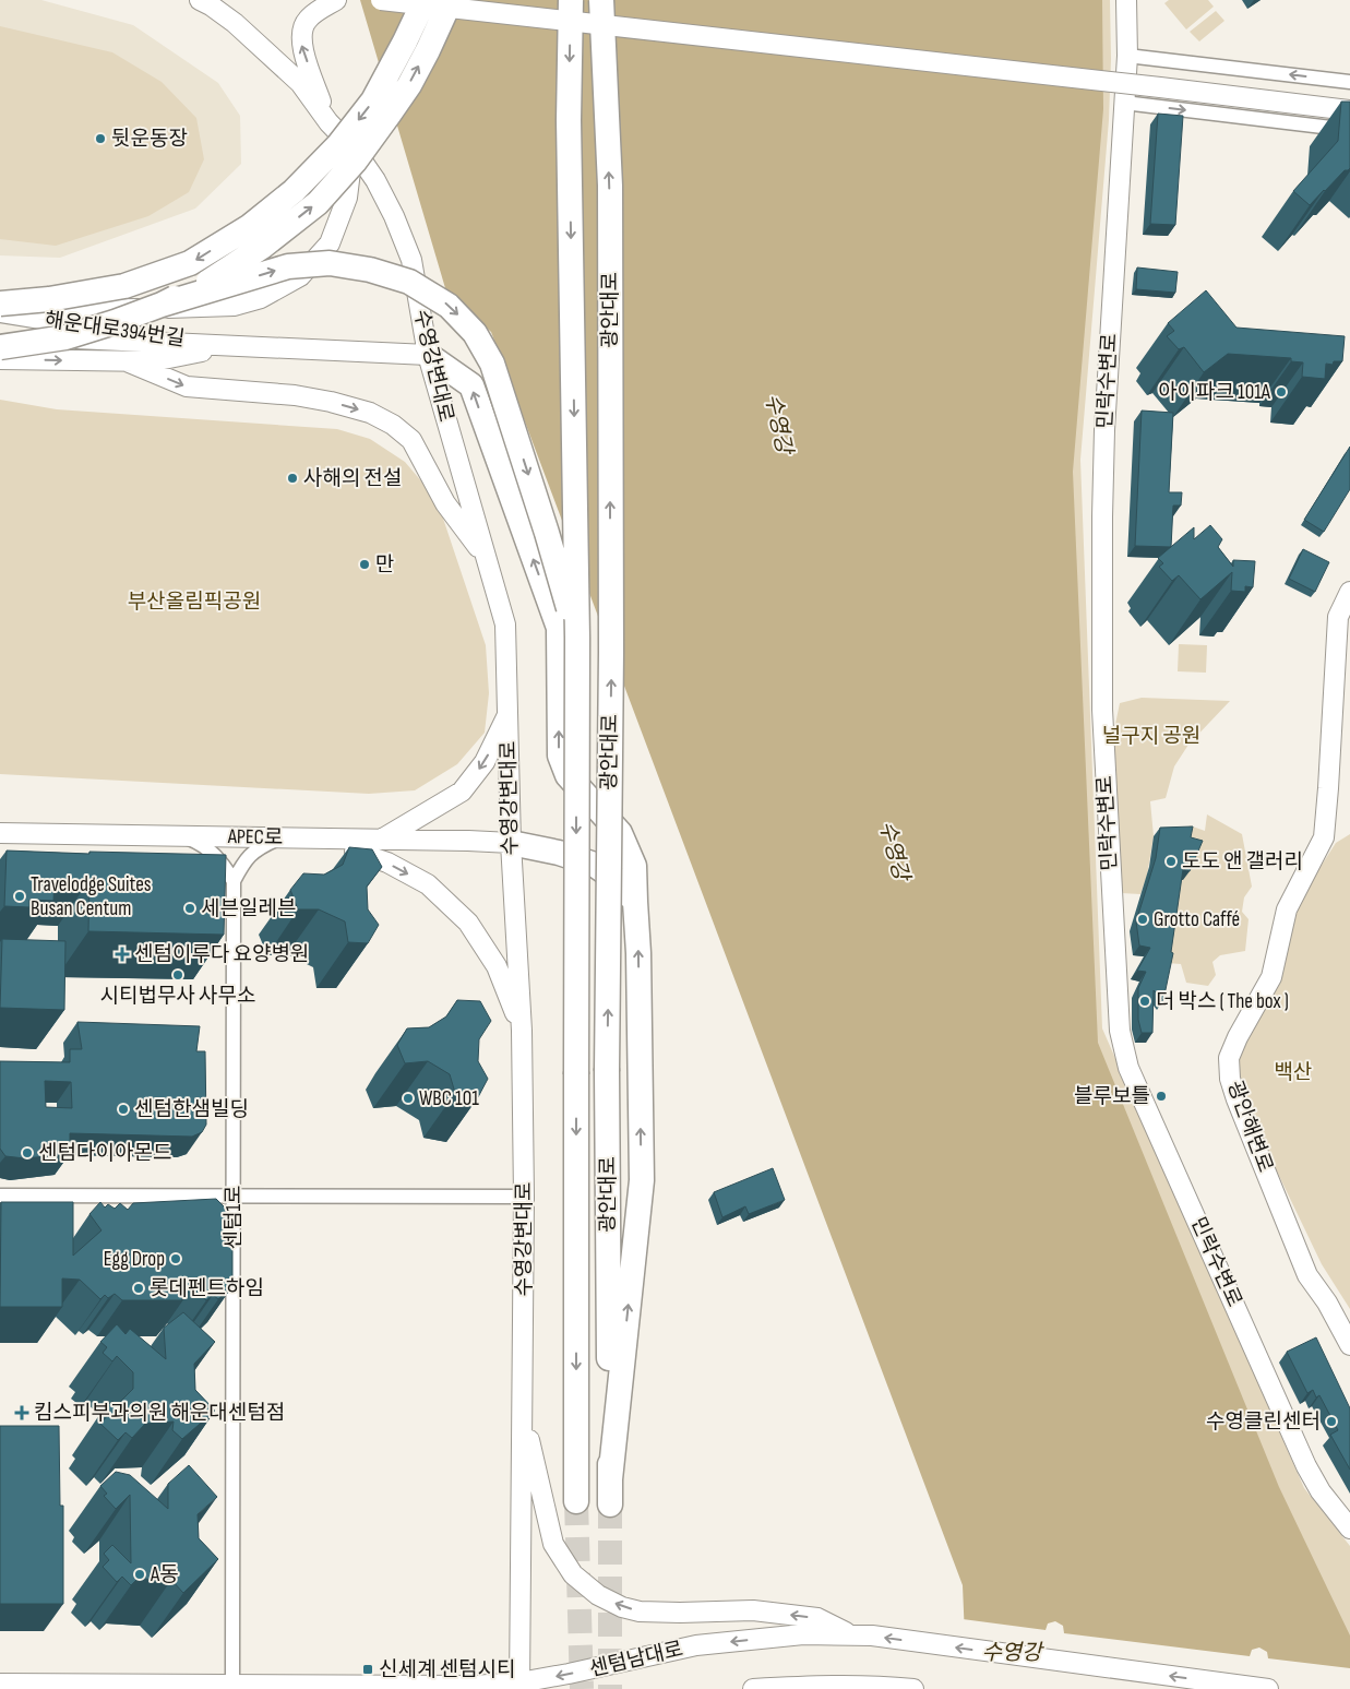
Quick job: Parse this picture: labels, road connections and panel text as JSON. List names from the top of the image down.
{
  "streets": {
    "highway": ["광안대로"],
    "main road": [
      "해운대로394번길",
      "수영강변대로",
      "민락수변로",
      "APEC로",
      "광안해변로",
      "센텀남대로"
    ],
    "street": ["센텀1로"]
  },
  "crossings": [
    ["해운대로394번길", "수영강변대로"],
    ["수영강변대로", "APEC로"],
    ["수영강변대로", "센텀남대로"],
    ["센텀1로", "센텀남대로"]
  ],
  "one_way": ["센텀남대로"],
  "water": ["수영강"],
  "parks": ["부산올림픽공원", "널구지 공원", "백산"],
  "places": {
    "other": [
      "뒷운동장",
      "아이파크 101A",
      "사해의 전설",
      "만",
      "도도 앤 갤러리",
      "Travelodge Suites Busan Centum",
      "세븐일레븐",
      "Grotto Caffé",
      "시티법무사 사무소",
      "더 박스 ( The box )",
      "블루보틀",
      "WBC 101",
      "센텀한샘빌딩",
      "센텀다이아몬드",
      "Egg Drop",
      "롯데펜트하임",
      "수영클린센터",
      "A동"
    ],
    "health": ["센텀이루다 요양병원", "킴스피부과의원 해운대센텀점"],
    "transit": ["신세계 센텀시티"]
  }
}
